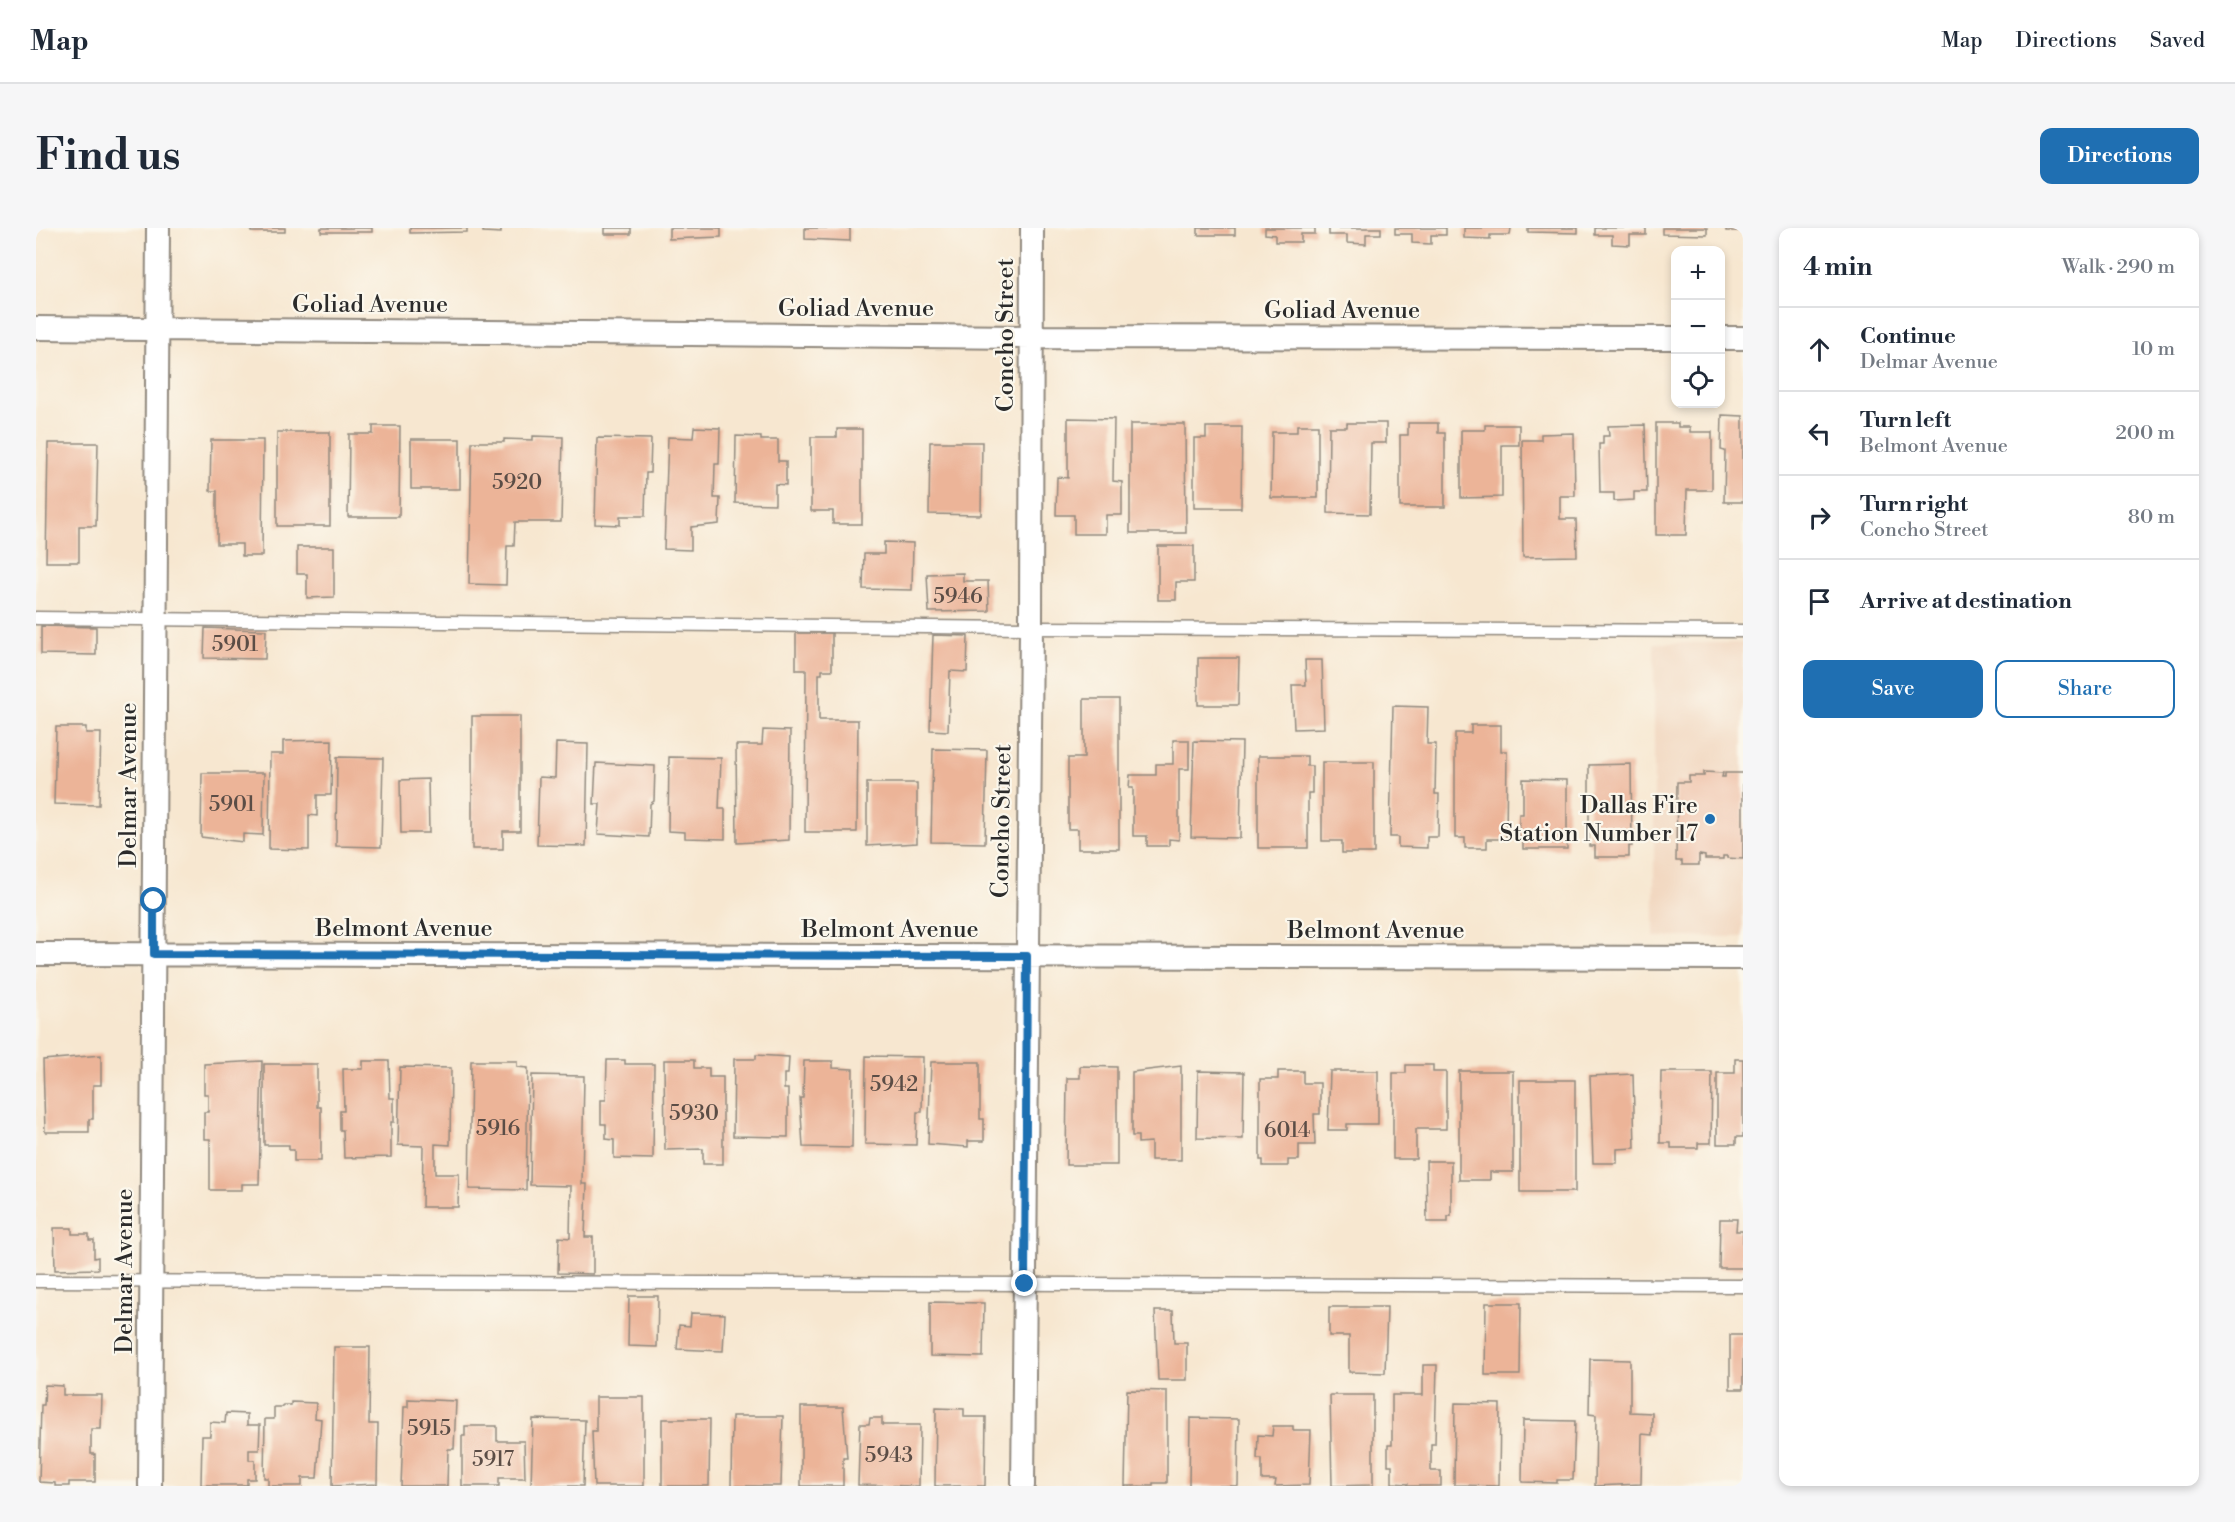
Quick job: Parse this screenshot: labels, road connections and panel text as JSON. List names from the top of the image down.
{
  "streets": {
    "street": [
      "Goliad Avenue",
      "Concho Street",
      "Delmar Avenue",
      "Belmont Avenue"
    ]
  },
  "crossings": [
    ["Goliad Avenue", "Concho Street"],
    ["Goliad Avenue", "Delmar Avenue"],
    ["Concho Street", "Belmont Avenue"],
    ["Delmar Avenue", "Belmont Avenue"]
  ],
  "places": ["Dallas Fire Station Number 17"],
  "house_numbers": [
    "5920",
    "5946",
    "5901",
    "5901",
    "5942",
    "5930",
    "5916",
    "6014",
    "5915",
    "5943",
    "5917"
  ],
  "page": {
    "header": "Map",
    "nav": ["Map", "Directions", "Saved"],
    "buttons": [
      "Directions",
      ["Save", "Share"]
    ],
    "title": "Find us",
    "heading": ["4 min", "Walk · 290 m"],
    "map_buttons": ["+", "−"],
    "list": [
      ["Continue", "Delmar Avenue", "10 m"],
      ["Turn left", "Belmont Avenue", "200 m"],
      ["Turn right", "Concho Street", "80 m"],
      "Arrive at destination"
    ]
  }
}
